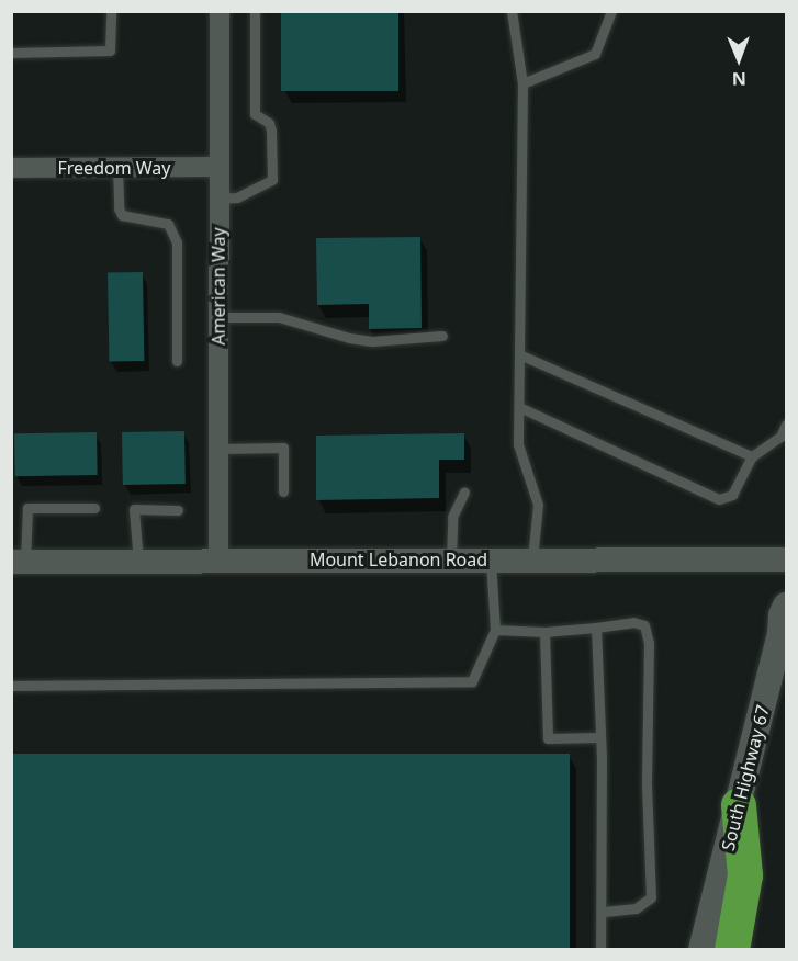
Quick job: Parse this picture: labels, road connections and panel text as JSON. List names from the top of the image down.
{
  "streets": {
    "main road": ["South Highway 67"],
    "street": ["Freedom Way", "American Way", "Mount Lebanon Road"]
  },
  "crossings": [
    ["Freedom Way", "American Way"],
    ["American Way", "Mount Lebanon Road"]
  ],
  "north": "bottom"
}
